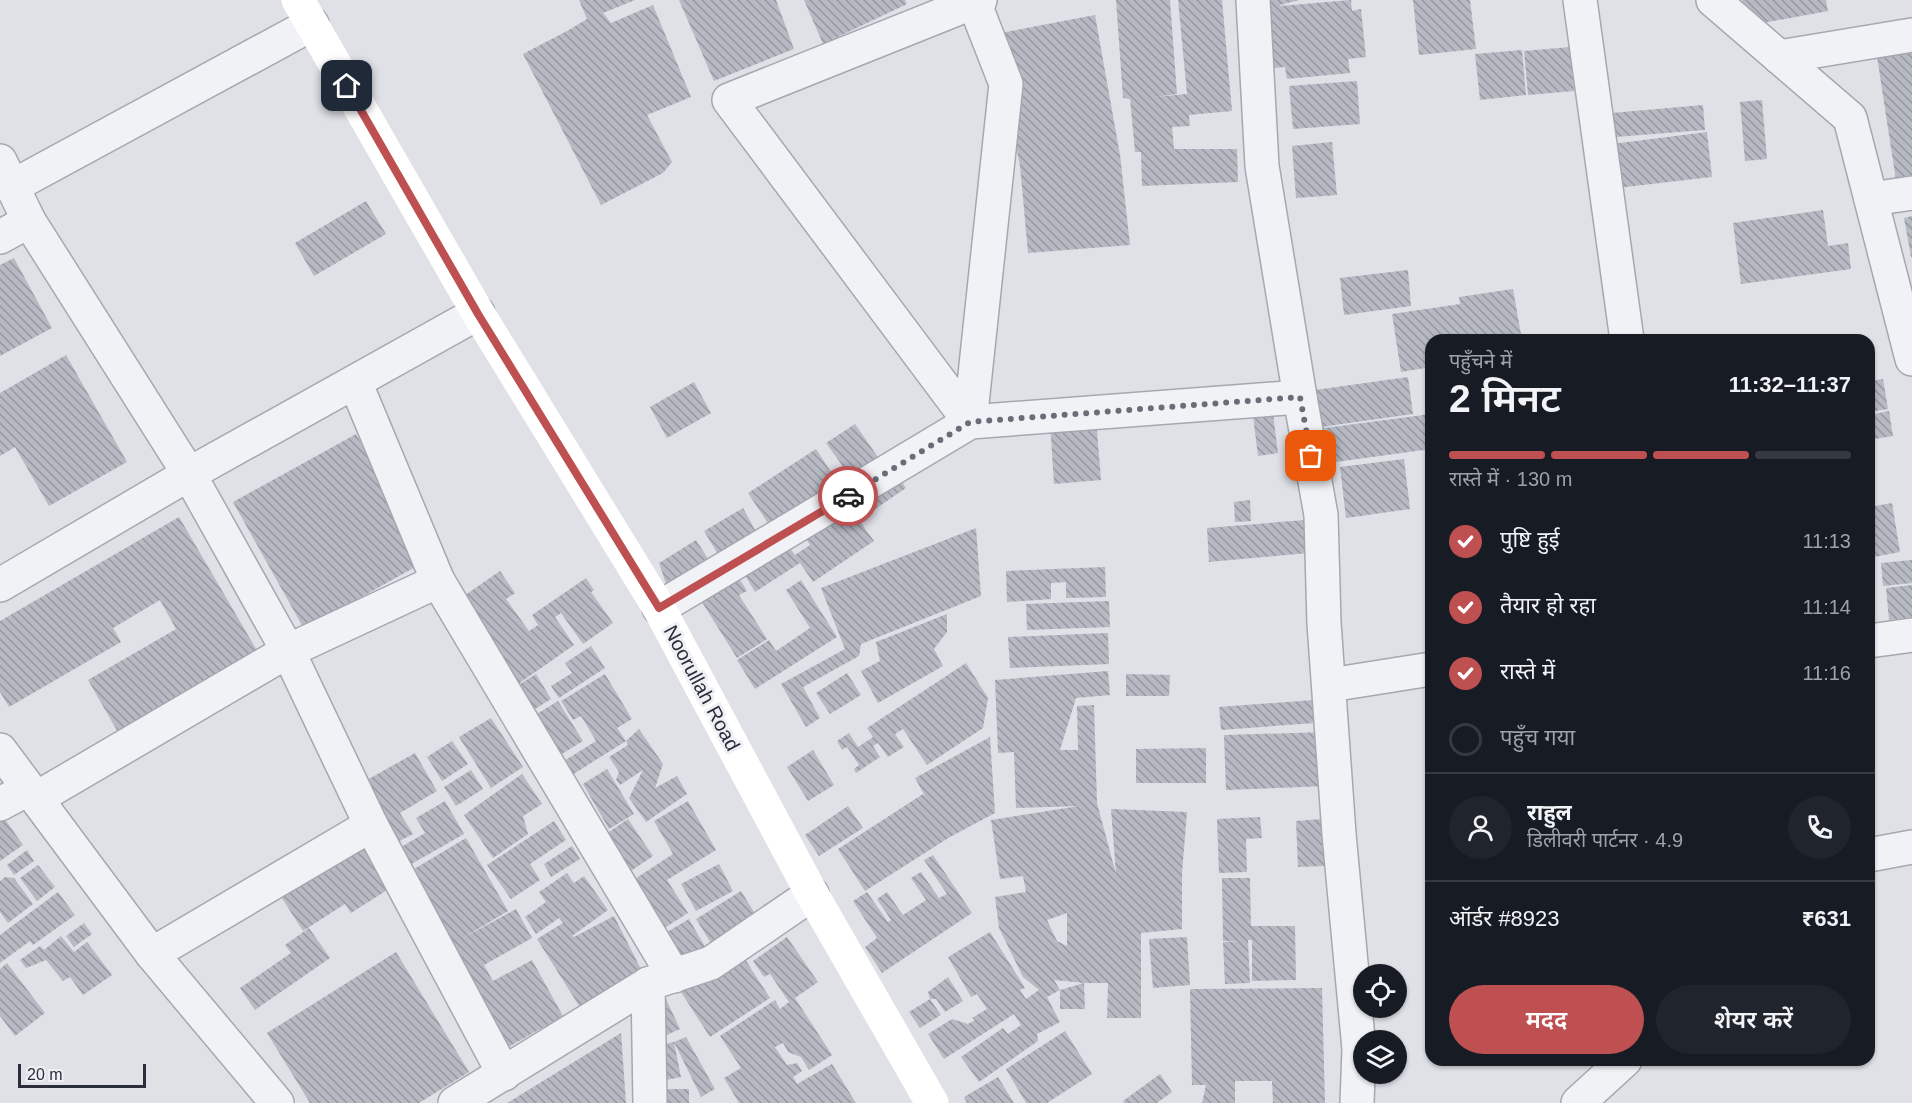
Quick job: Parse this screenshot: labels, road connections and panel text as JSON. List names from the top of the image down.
{
  "streets": {
    "main road": ["Noorullah Road"]
  },
  "scale_bar": "20 m",
  "page": {
    "heading": ["2 मिनट", "पहुँचने में", "11:32–11:37"],
    "panel": [
      "राहुल",
      "डिलीवरी पार्टनर · 4.9",
      "ऑर्डर #8923",
      "₹631"
    ],
    "bar": "रास्ते में · 130 m",
    "list": [
      ["पुष्टि हुई", "11:13"],
      ["तैयार हो रहा", "11:14"],
      ["रास्ते में", "11:16"],
      "पहुँच गया"
    ],
    "buttons": ["मदद", "शेयर करें"],
    "scale": "20 m"
  }
}
